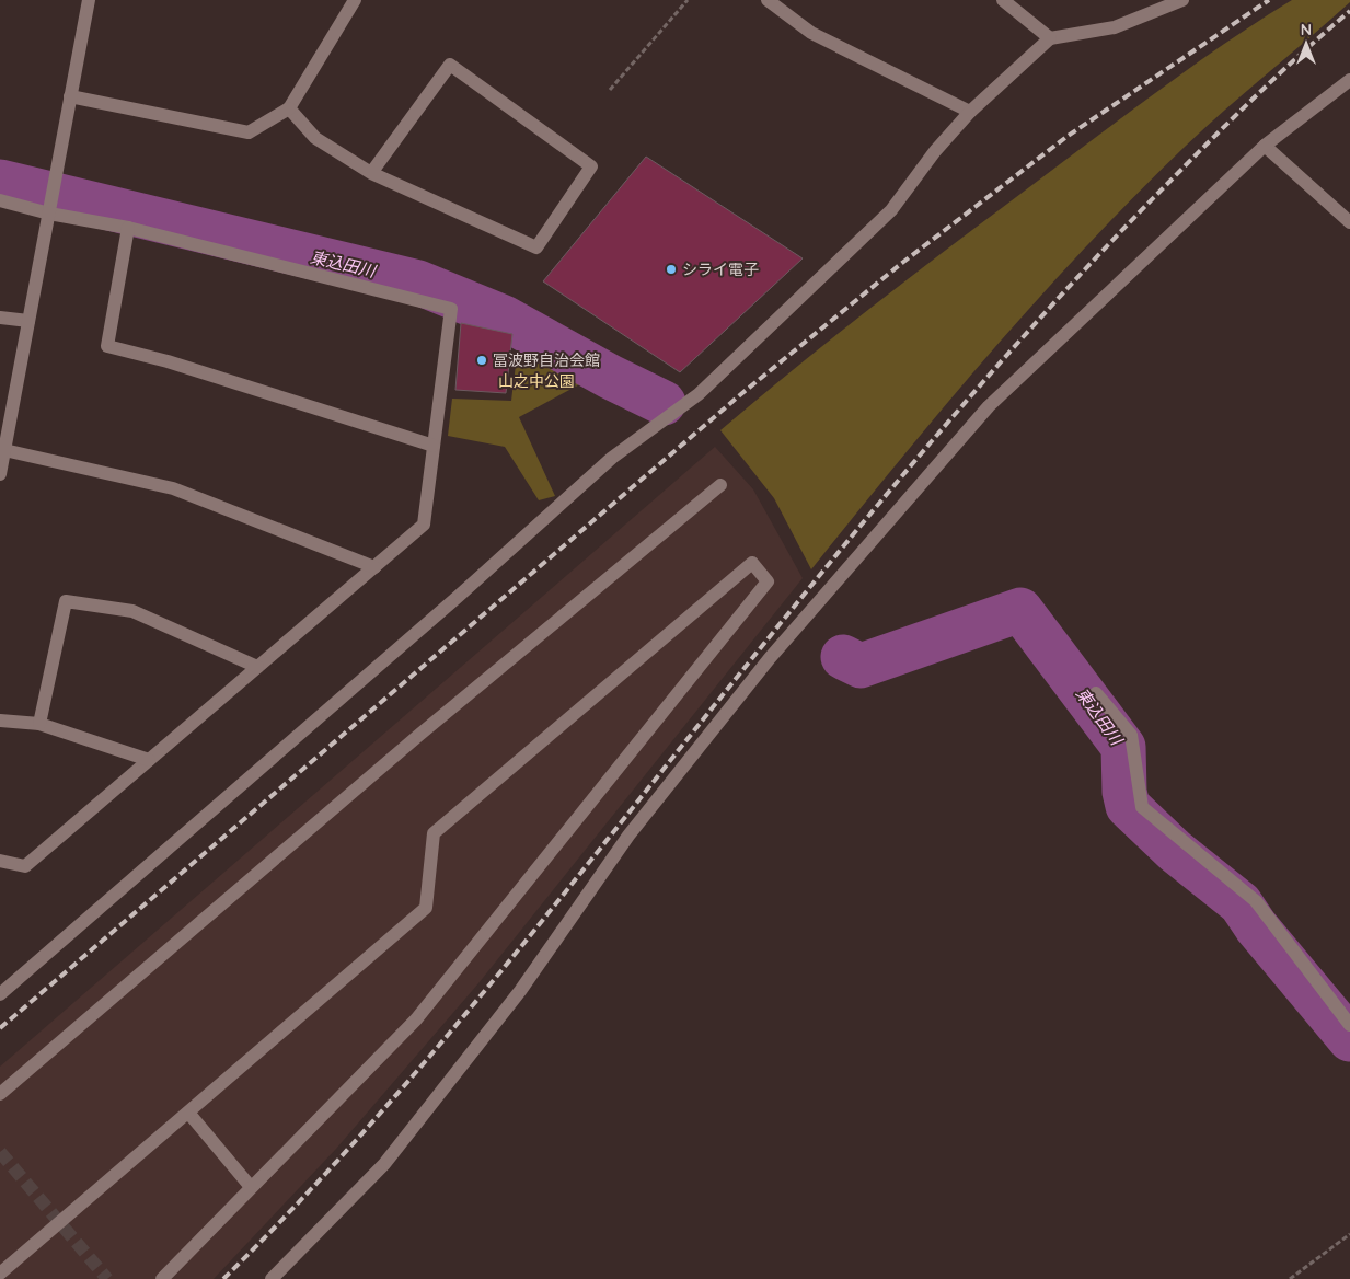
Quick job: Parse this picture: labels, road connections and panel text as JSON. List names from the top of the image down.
{
  "water": ["東込田川"],
  "parks": ["山之中公園"],
  "places": ["シライ電子", "冨波野自治会館"],
  "north": "top"
}
